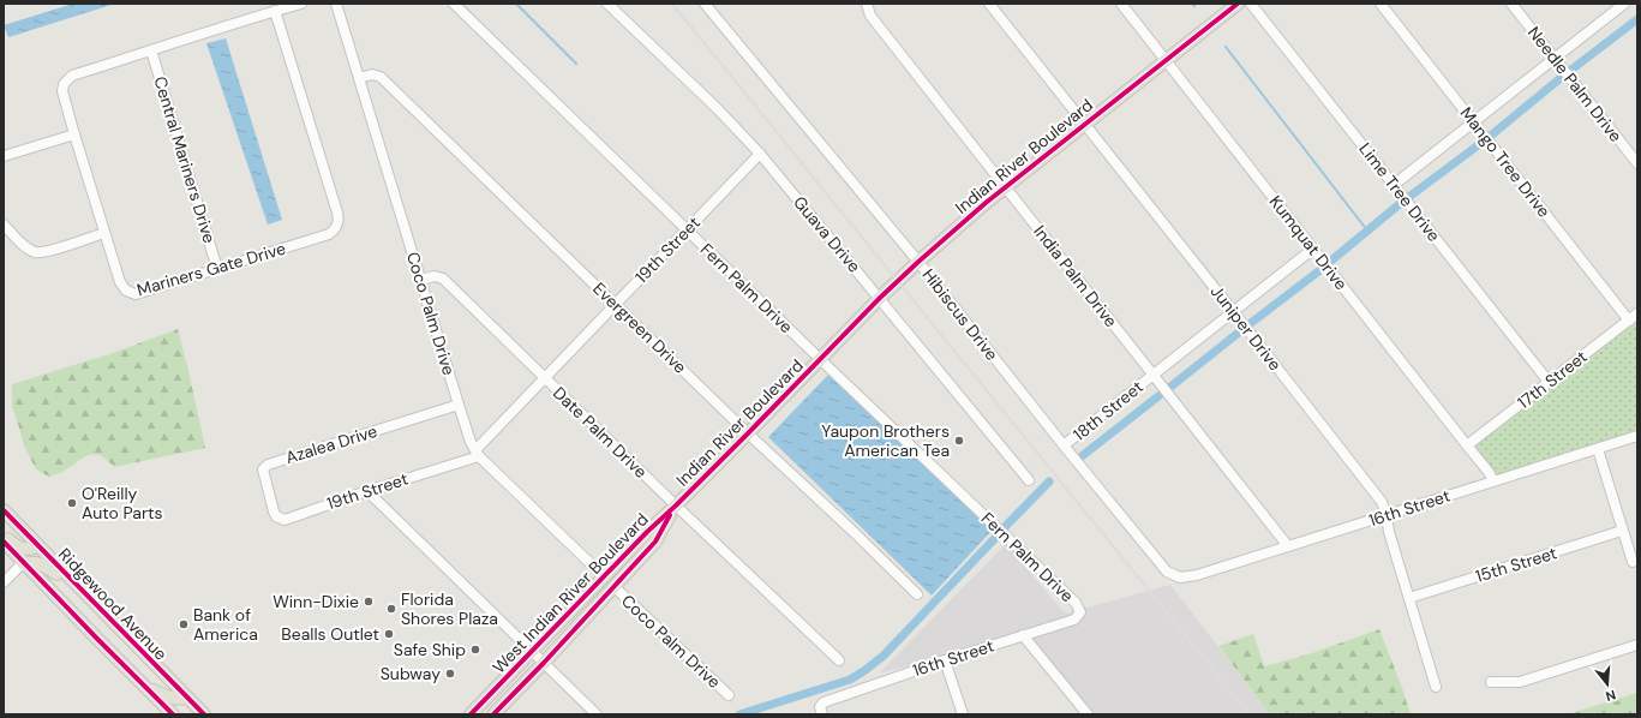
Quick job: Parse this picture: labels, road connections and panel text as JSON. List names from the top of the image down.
{
  "streets": {
    "main road": ["Indian River Boulevard", "West Indian River Boulevard", "Ridgewood Avenue"],
    "street": [
      "Needle Palm Drive",
      "Central Mariners Drive",
      "Mango Tree Drive",
      "Lime Tree Drive",
      "Guava Drive",
      "Kumquat Drive",
      "19th Street",
      "Mariners Gate Drive",
      "India Palm Drive",
      "Fern Palm Drive",
      "Coco Palm Drive",
      "Hibiscus Drive",
      "Evergreen Drive",
      "Juniper Drive",
      "17th Street",
      "18th Street",
      "Date Palm Drive",
      "Azalea Drive",
      "16th Street",
      "15th Street"
    ]
  },
  "crossings": [
    ["Indian River Boulevard", "Guava Drive"],
    ["Indian River Boulevard", "Kumquat Drive"],
    ["Indian River Boulevard", "India Palm Drive"],
    ["Indian River Boulevard", "Fern Palm Drive"],
    ["Indian River Boulevard", "Hibiscus Drive"],
    ["Indian River Boulevard", "Evergreen Drive"],
    ["Indian River Boulevard", "Juniper Drive"],
    ["Indian River Boulevard", "Date Palm Drive"],
    ["Indian River Boulevard", "West Indian River Boulevard"],
    ["Central Mariners Drive", "Mariners Gate Drive"],
    ["Mango Tree Drive", "17th Street"],
    ["Lime Tree Drive", "17th Street"],
    ["Guava Drive", "19th Street"],
    ["Kumquat Drive", "17th Street"],
    ["Kumquat Drive", "18th Street"],
    ["Kumquat Drive", "16th Street"],
    ["19th Street", "Fern Palm Drive"],
    ["19th Street", "Coco Palm Drive"],
    ["19th Street", "Evergreen Drive"],
    ["19th Street", "Date Palm Drive"],
    ["19th Street", "Azalea Drive"],
    ["India Palm Drive", "18th Street"],
    ["India Palm Drive", "16th Street"],
    ["Fern Palm Drive", "16th Street"],
    ["Coco Palm Drive", "Evergreen Drive"],
    ["Coco Palm Drive", "Date Palm Drive"],
    ["Coco Palm Drive", "Azalea Drive"],
    ["Coco Palm Drive", "West Indian River Boulevard"],
    ["Hibiscus Drive", "18th Street"],
    ["Hibiscus Drive", "16th Street"],
    ["Juniper Drive", "18th Street"],
    ["Juniper Drive", "16th Street"],
    ["Juniper Drive", "15th Street"],
    ["Date Palm Drive", "West Indian River Boulevard"]
  ],
  "places": [
    "Yaupon Brothers American Tea",
    "O'Reilly Auto Parts",
    "Winn-Dixie",
    "Florida Shores Plaza",
    "Bank of America",
    "Bealls Outlet",
    "Safe Ship",
    "Subway"
  ],
  "north": "bottom"
}
